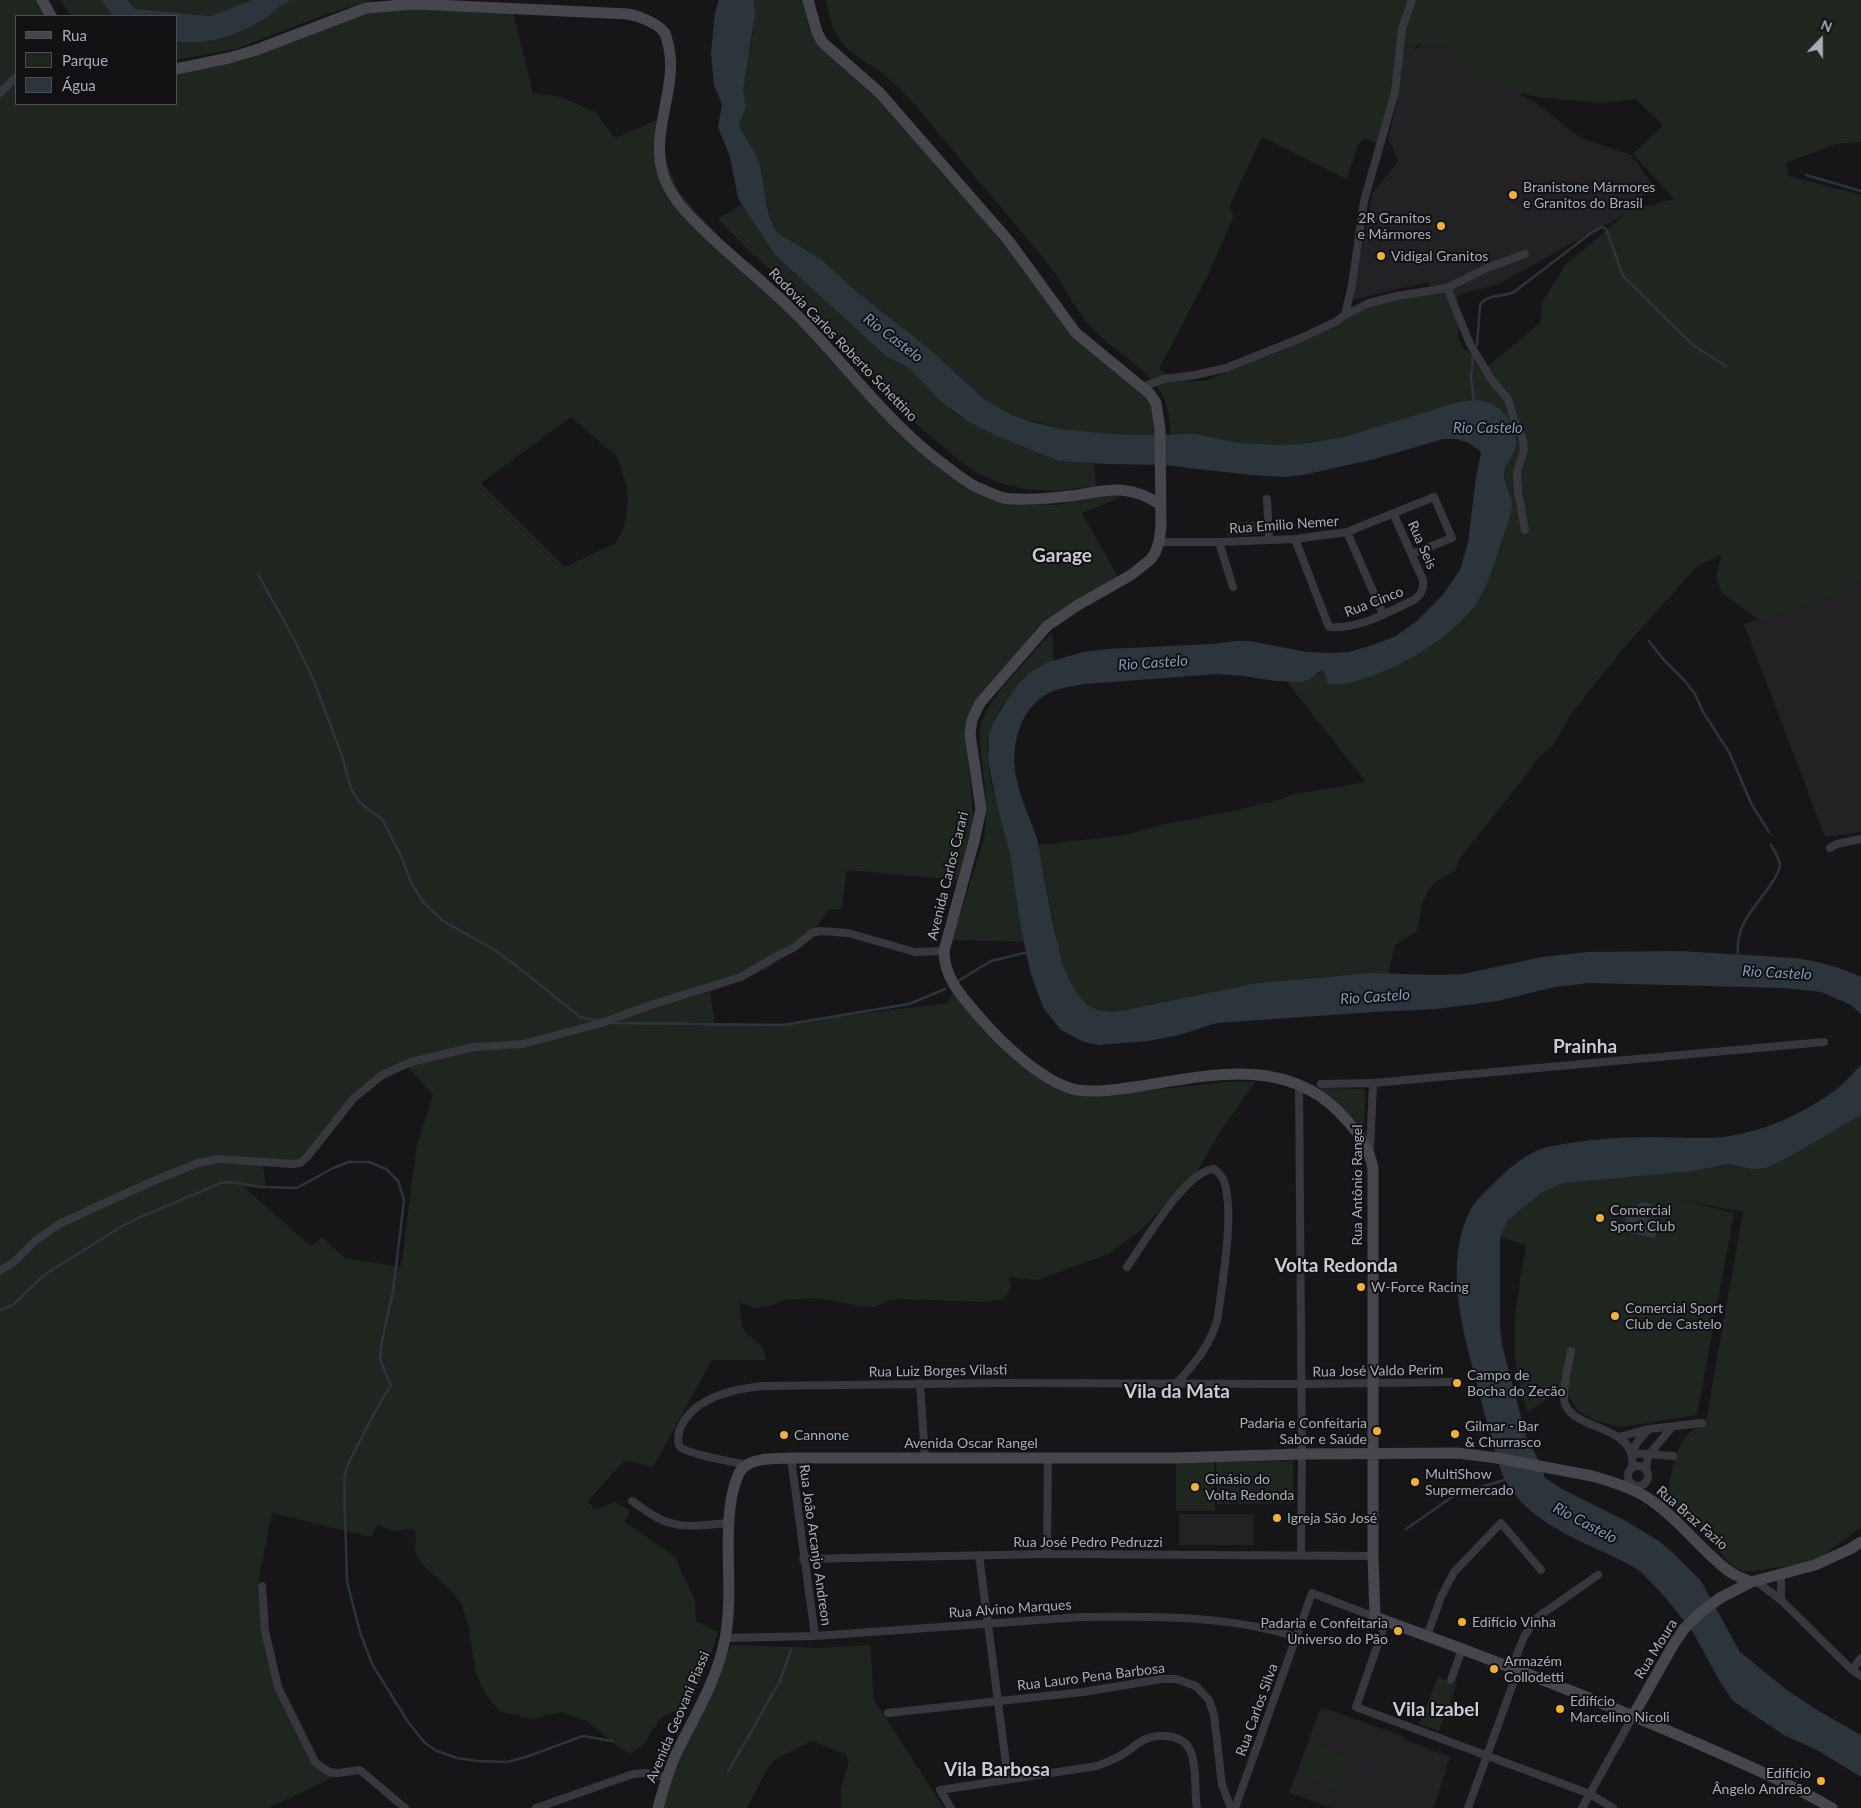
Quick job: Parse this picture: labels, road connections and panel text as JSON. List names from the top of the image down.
{
  "streets": {
    "main road": [
      "Rodovia Carlos Roberto Schettino",
      "Avenida Carlos Carari",
      "Rua Antônio Rangel",
      "Avenida Oscar Rangel",
      "Rua Braz Fazio",
      "Rua Moura",
      "Avenida Geovani Piassi"
    ],
    "street": [
      "Rua Emilio Nemer",
      "Rua Seis",
      "Rua Cinco",
      "Rua Luiz Borges Vilasti",
      "Rua José Valdo Perim",
      "Rua José Pedro Pedruzzi",
      "Rua João Arcanjo Andreon",
      "Rua Alvino Marques",
      "Rua Lauro Pena Barbosa",
      "Rua Carlos Silva"
    ]
  },
  "crossings": [
    ["Rodovia Carlos Roberto Schettino", "Avenida Carlos Carari"],
    ["Rua Emilio Nemer", "Rua Seis"],
    ["Rua Emilio Nemer", "Rua Cinco"],
    ["Rua Emilio Nemer", "Avenida Carlos Carari"],
    ["Rua Seis", "Rua Cinco"],
    ["Avenida Carlos Carari", "Rua Antônio Rangel"],
    ["Rua Antônio Rangel", "Rua José Valdo Perim"],
    ["Rua Antônio Rangel", "Avenida Oscar Rangel"],
    ["Rua Antônio Rangel", "Rua Braz Fazio"],
    ["Rua Antônio Rangel", "Rua José Pedro Pedruzzi"],
    ["Rua Antônio Rangel", "Rua Carlos Silva"],
    ["Rua Luiz Borges Vilasti", "Rua José Valdo Perim"],
    ["Rua Luiz Borges Vilasti", "Avenida Oscar Rangel"],
    ["Avenida Oscar Rangel", "Rua Braz Fazio"],
    ["Avenida Oscar Rangel", "Rua João Arcanjo Andreon"],
    ["Rua Braz Fazio", "Rua Moura"],
    ["Rua José Pedro Pedruzzi", "Rua João Arcanjo Andreon"],
    ["Rua João Arcanjo Andreon", "Rua Alvino Marques"],
    ["Rua Alvino Marques", "Rua Carlos Silva"],
    ["Rua Alvino Marques", "Avenida Geovani Piassi"]
  ],
  "districts": [
    "Garage",
    "Prainha",
    "Volta Redonda",
    "Vila da Mata",
    "Vila Izabel",
    "Vila Barbosa"
  ],
  "water": ["Rio Castelo"],
  "places": [
    "Branistone Mármores e Granitos do Brasil",
    "2R Granitos e Mármores",
    "Vidigal Granitos",
    "Comercial Sport Club",
    "W-Force Racing",
    "Comercial Sport Club de Castelo",
    "Campo de Bocha do Zecão",
    "Padaria e Confeitaria Sabor e Saúde",
    "Gilmar - Bar & Churrasco",
    "Cannone",
    "MultiShow Supermercado",
    "Ginásio do Volta Redonda",
    "Igreja São José",
    "Edifício Vinha",
    "Padaria e Confeitaria Universo do Pão",
    "Armazém Collodetti",
    "Edifício Marcelino Nicoli",
    "Edifício Ângelo Andreão"
  ],
  "legend": ["Rua", "Parque", "Água"],
  "north": "top"
}
